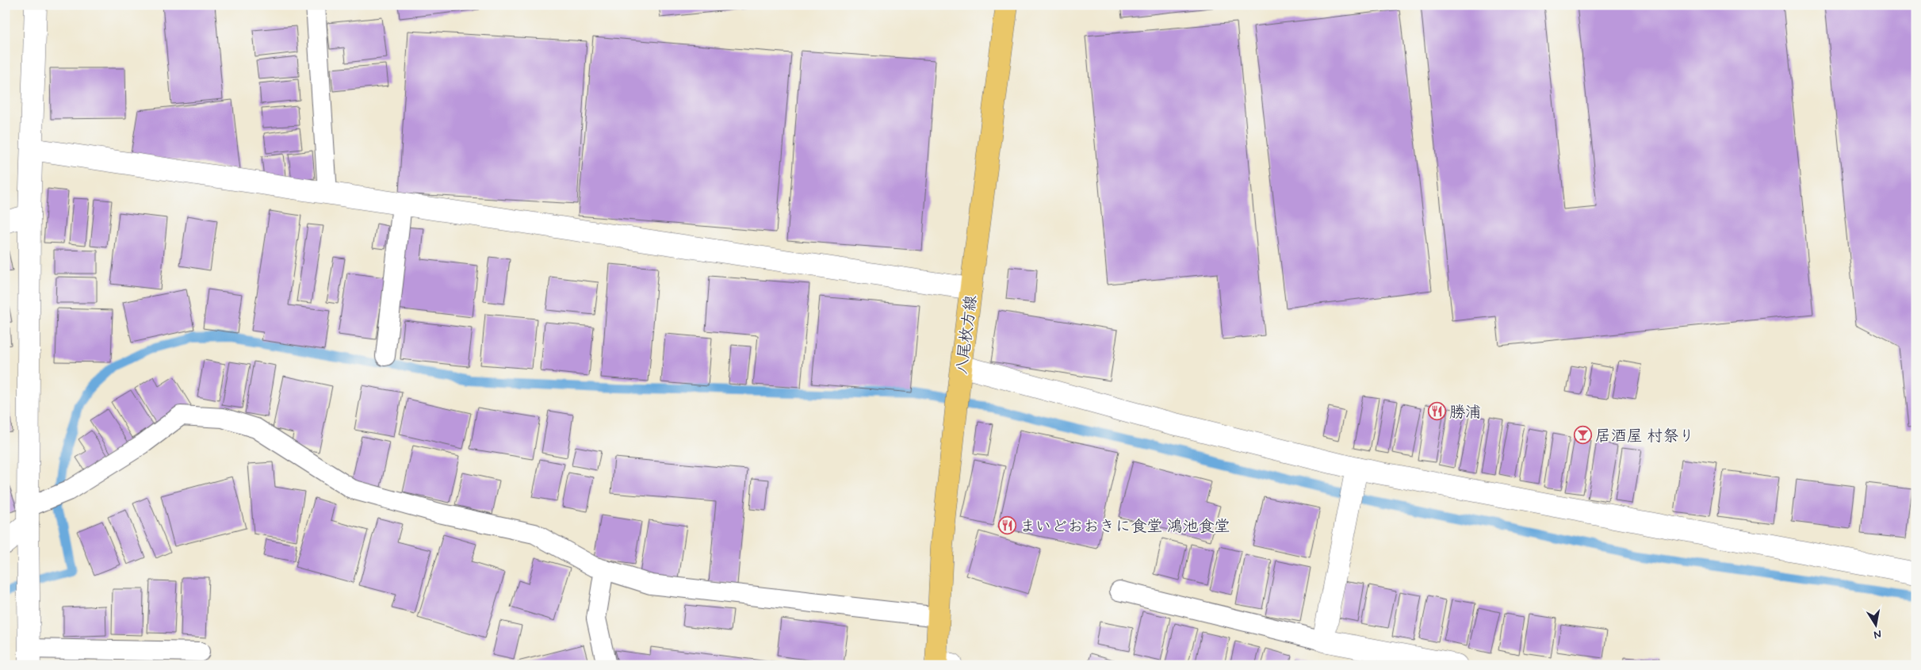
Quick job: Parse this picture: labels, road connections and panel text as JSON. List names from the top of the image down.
{
  "streets": {
    "main road": ["八尾枚方線"]
  },
  "places": {
    "restaurant": ["勝浦", "まいどおおきに食堂 鴻池食堂"],
    "bar": ["居酒屋 村祭り"]
  },
  "north": "bottom"
}
